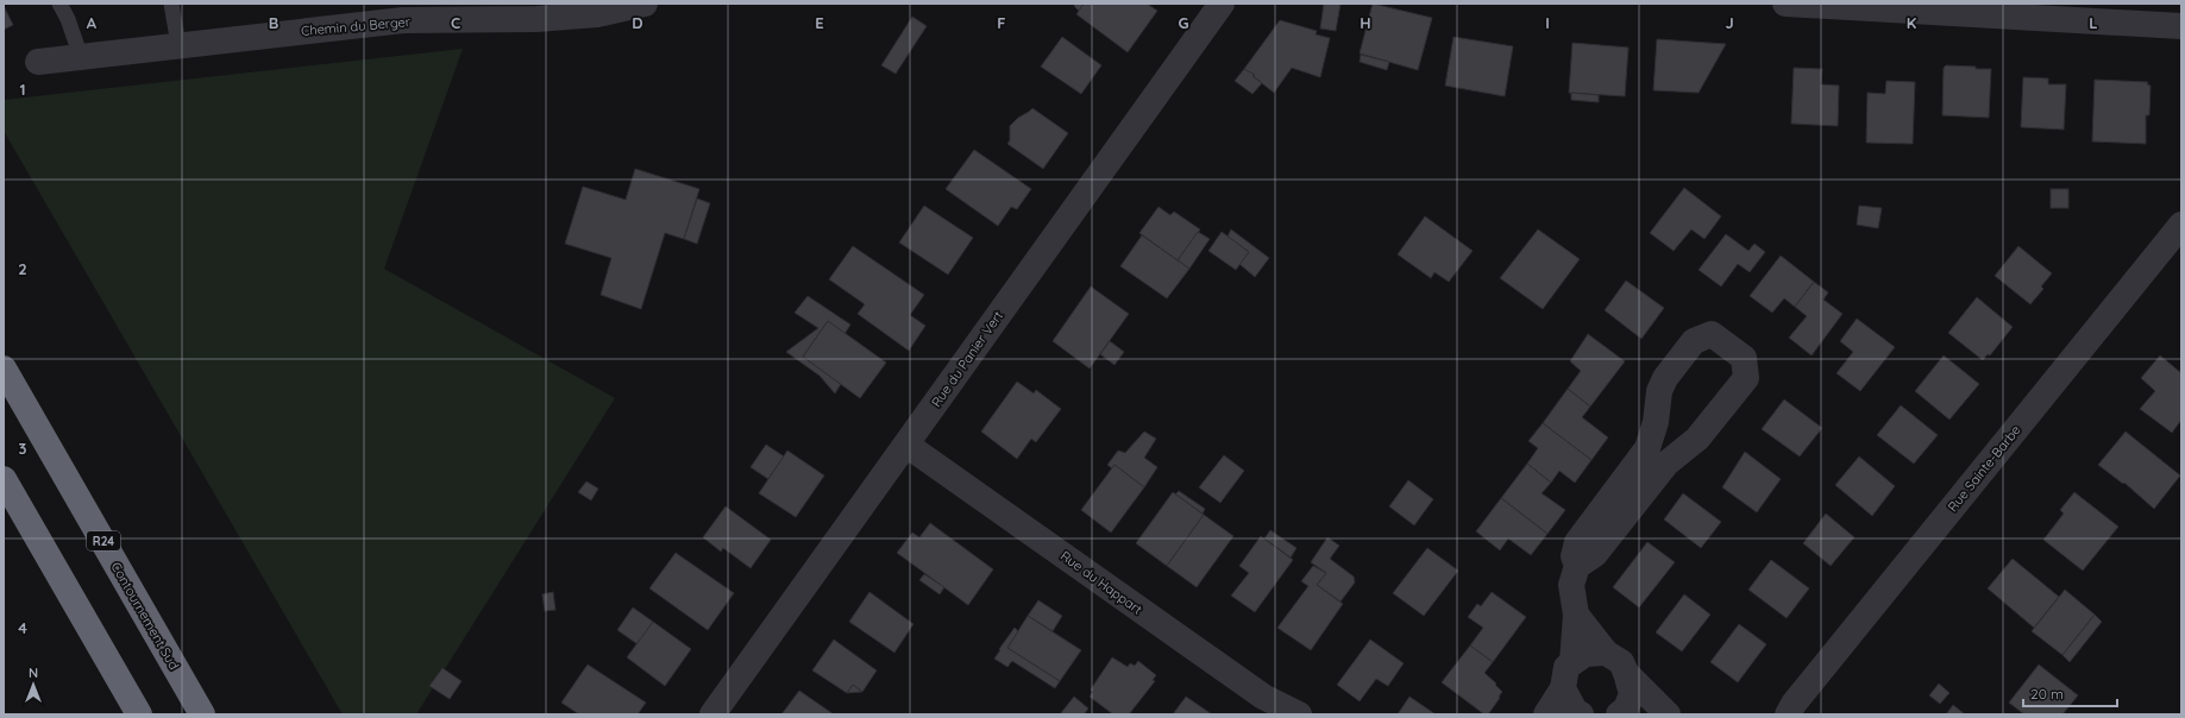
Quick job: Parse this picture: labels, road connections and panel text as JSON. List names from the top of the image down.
{
  "streets": {
    "highway": ["R24", "Contournement Sud"],
    "street": [
      "Chemin du Berger",
      "Rue du Panier Vert",
      "Rue Sainte-Barbe",
      "Rue du Happart"
    ]
  },
  "crossings": [
    ["Rue du Panier Vert", "Rue du Happart"]
  ],
  "scale_bar": "20 m",
  "north": "top",
  "grid": {
    "columns": [
      "A",
      "B",
      "C",
      "D",
      "E",
      "F",
      "G",
      "H",
      "I",
      "J",
      "K",
      "L"
    ],
    "rows": [
      "1",
      "2",
      "3",
      "4"
    ]
  }
}
